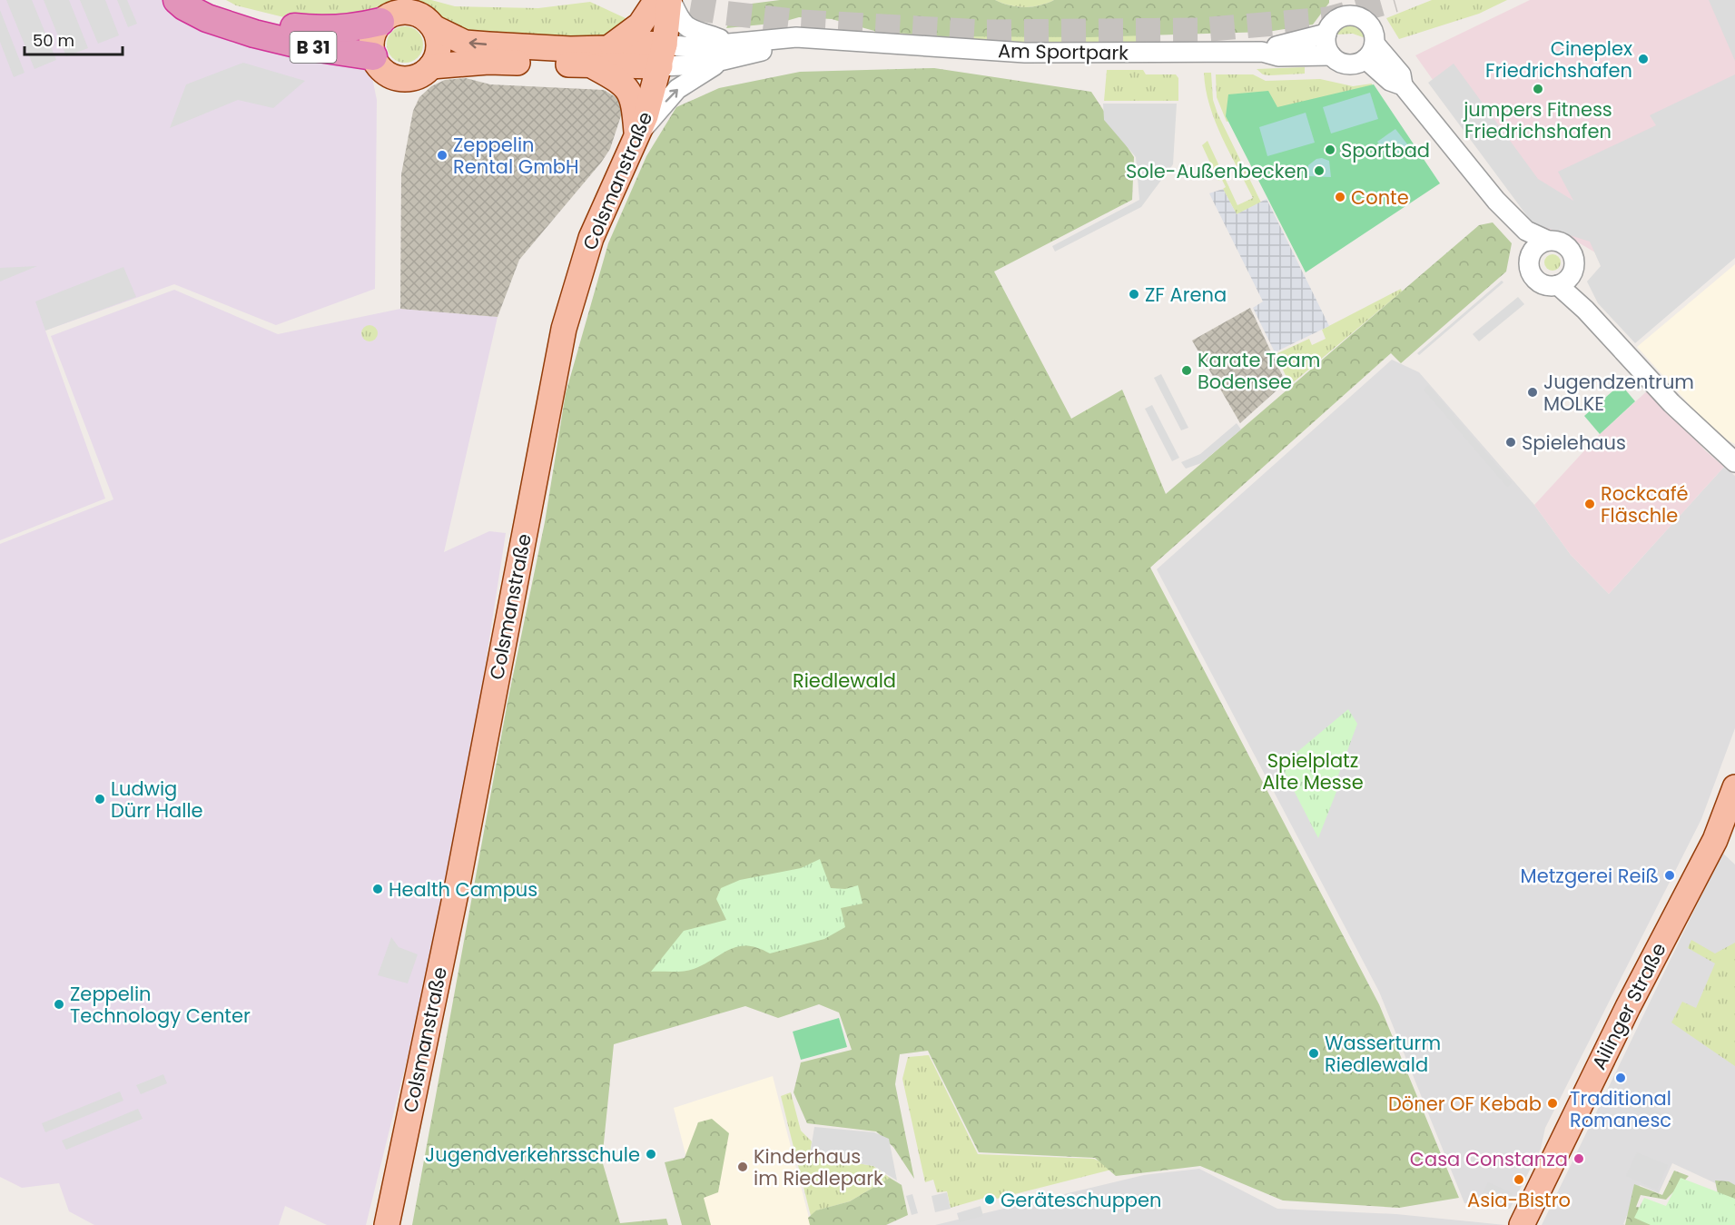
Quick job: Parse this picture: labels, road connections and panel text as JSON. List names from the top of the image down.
{
  "streets": {
    "highway": ["B 31"],
    "main road": ["Colsmanstraße", "Ailinger Straße"],
    "street": ["Am Sportpark"]
  },
  "crossings": [
    ["Am Sportpark", "Colsmanstraße"]
  ],
  "parks": ["Riedlewald", "Spielplatz Alte Messe"],
  "places": [
    "Cineplex Friedrichshafen",
    "jumpers Fitness Friedrichshafen",
    "Sportbad",
    "Zeppelin Rental GmbH",
    "Sole-Außenbecken",
    "Conte",
    "ZF Arena",
    "Karate Team Bodensee",
    "Jugendzentrum MOLKE",
    "Spielehaus",
    "Rockcafé Fläschle",
    "Ludwig Dürr Halle",
    "Metzgerei Reiß",
    "Health Campus",
    "Zeppelin Technology Center",
    "Wasserturm Riedlewald",
    "Traditional Romanesc",
    "Döner OF Kebab",
    "Jugendverkehrsschule",
    "Casa Constanza",
    "Kinderhaus im Riedlepark",
    "Asia-Bistro",
    "Geräteschuppen"
  ],
  "scale_bar": "50 m"
}
